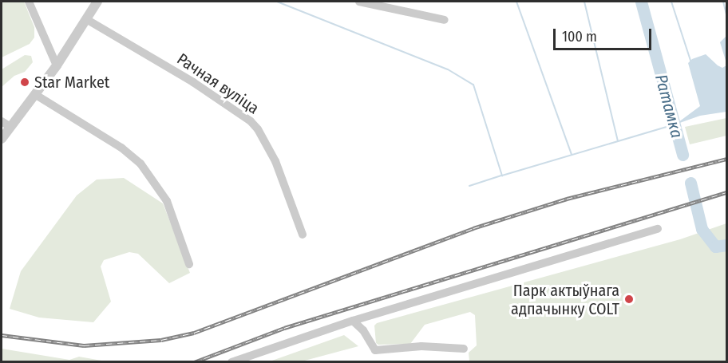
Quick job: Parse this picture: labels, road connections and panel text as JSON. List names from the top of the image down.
{
  "streets": {
    "street": ["Рачная вуліца"]
  },
  "water": ["Ратамка"],
  "places": ["Star Market", "Парк актыўнага адпачынку COLT"],
  "scale_bar": "100 m"
}
